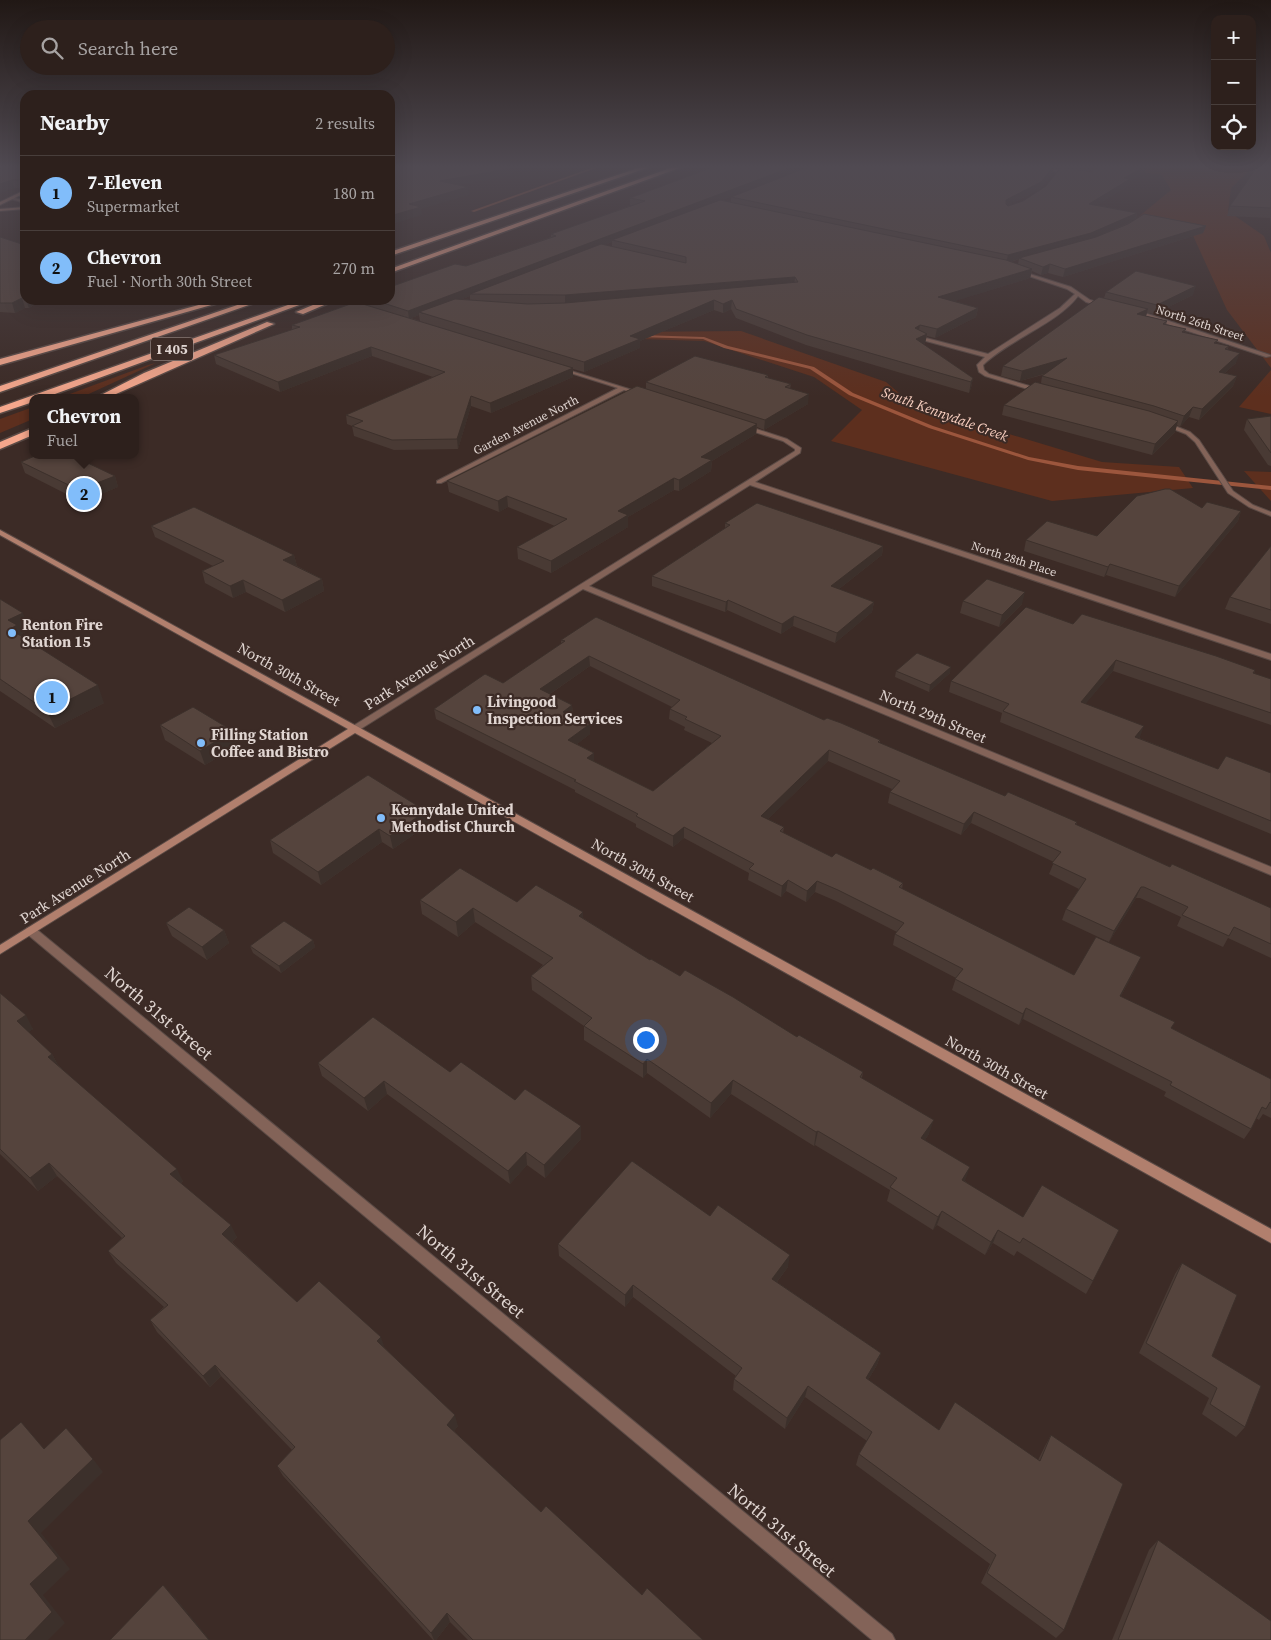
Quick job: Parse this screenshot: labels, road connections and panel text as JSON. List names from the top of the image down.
{
  "streets": {
    "highway": ["I 405"],
    "street": [
      "North 26th Street",
      "Garden Avenue North",
      "North 28th Place",
      "Park Avenue North",
      "North 30th Street",
      "North 29th Street",
      "North 31st Street"
    ]
  },
  "crossings": [
    ["North 28th Place", "Park Avenue North"],
    ["Park Avenue North", "North 30th Street"],
    ["Park Avenue North", "North 29th Street"],
    ["Park Avenue North", "North 31st Street"]
  ],
  "water": ["South Kennydale Creek"],
  "places": [
    "Renton Fire Station 15",
    "Livingood Inspection Services",
    "Filling Station Coffee and Bistro",
    "Kennydale United Methodist Church"
  ],
  "page": {
    "map_buttons": ["+", "−"],
    "search": "Search here",
    "heading": ["Nearby", "2 results"],
    "list": [
      {
        "mark": "1",
        "name": "7-Eleven",
        "note": "Supermarket",
        "value": "180 m"
      },
      {
        "mark": "2",
        "name": "Chevron",
        "note": "Fuel · North 30th Street",
        "value": "270 m"
      }
    ],
    "popup": ["Chevron", "Fuel"],
    "pins": ["2", "1"]
  }
}
